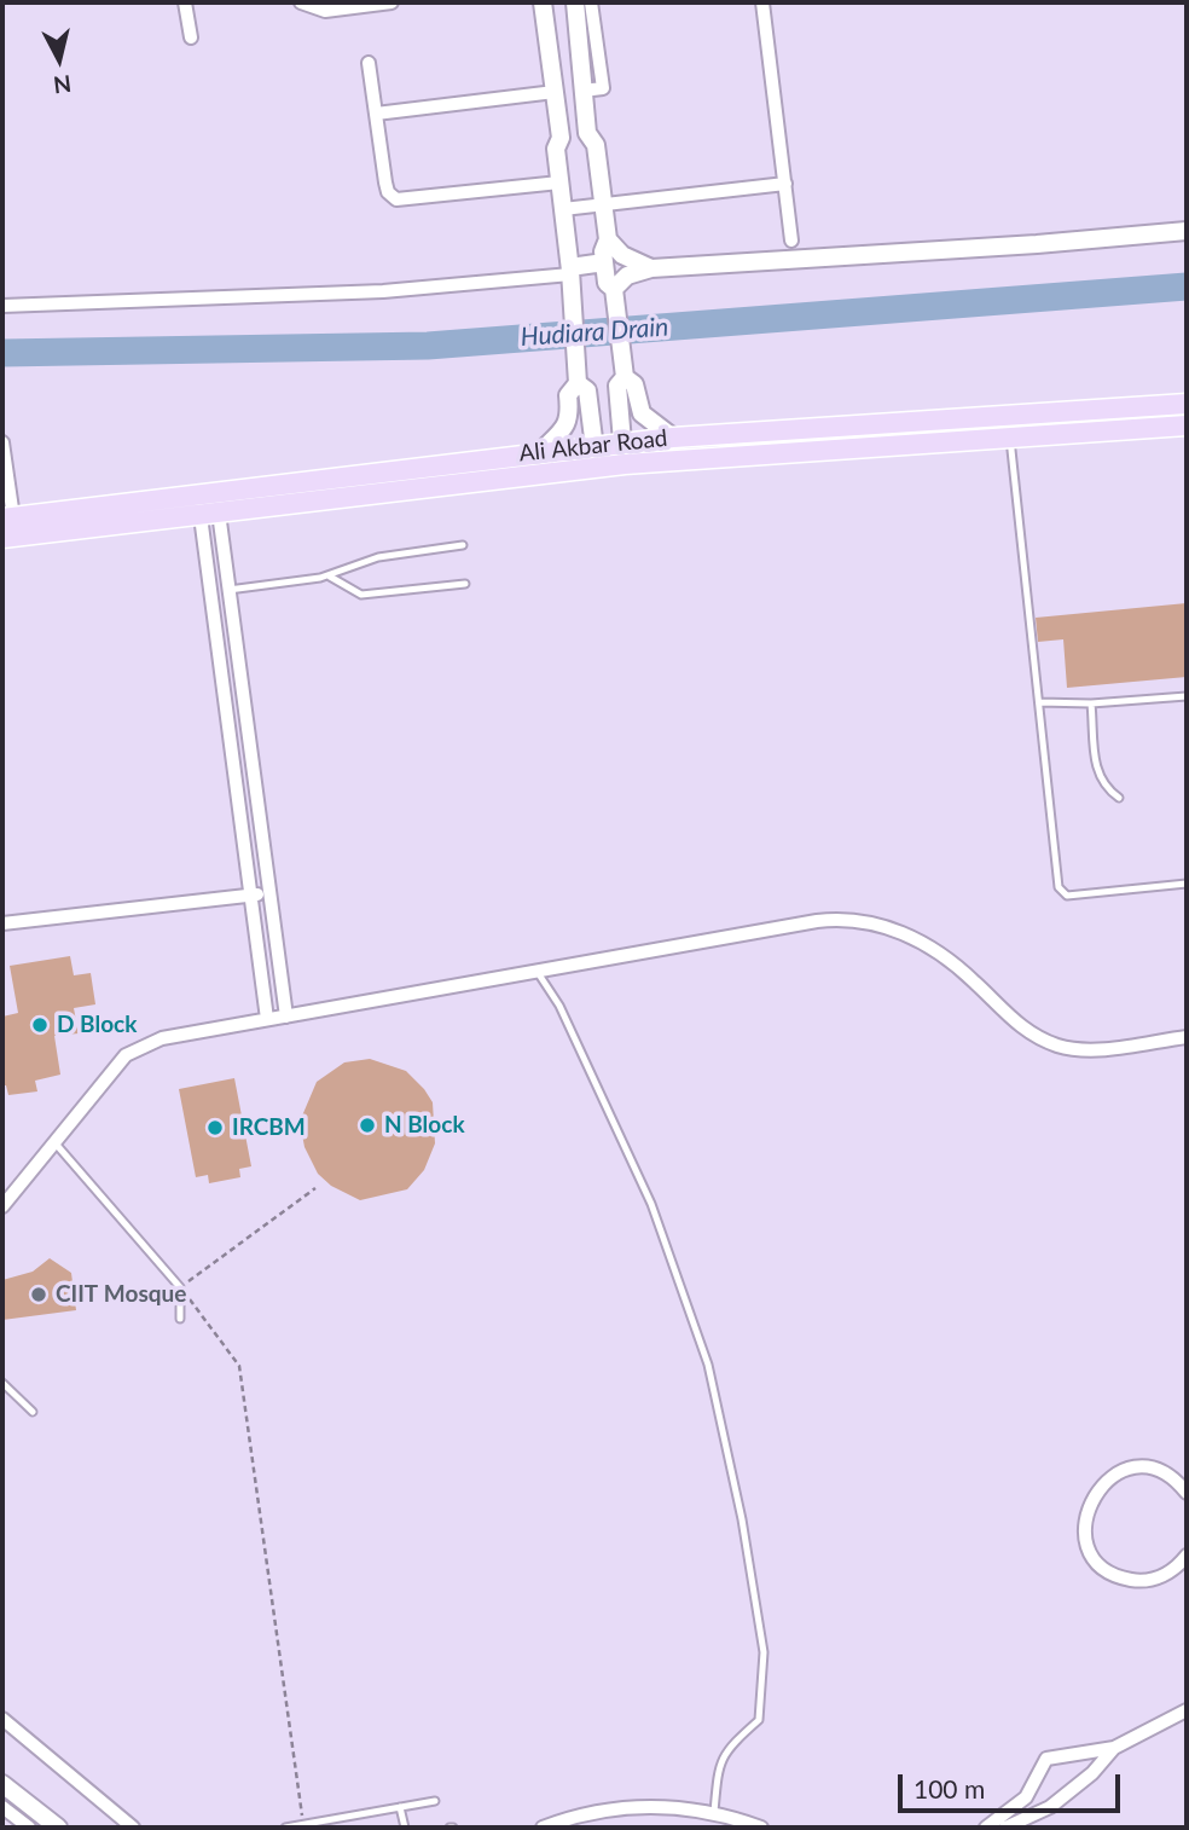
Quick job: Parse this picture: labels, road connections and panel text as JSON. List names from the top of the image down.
{
  "streets": {
    "main road": ["Ali Akbar Road"]
  },
  "water": ["Hudiara Drain"],
  "places": [
    "D Block",
    "N Block",
    "IRCBM",
    "CIIT Mosque"
  ],
  "scale_bar": "100 m",
  "north": "bottom"
}
